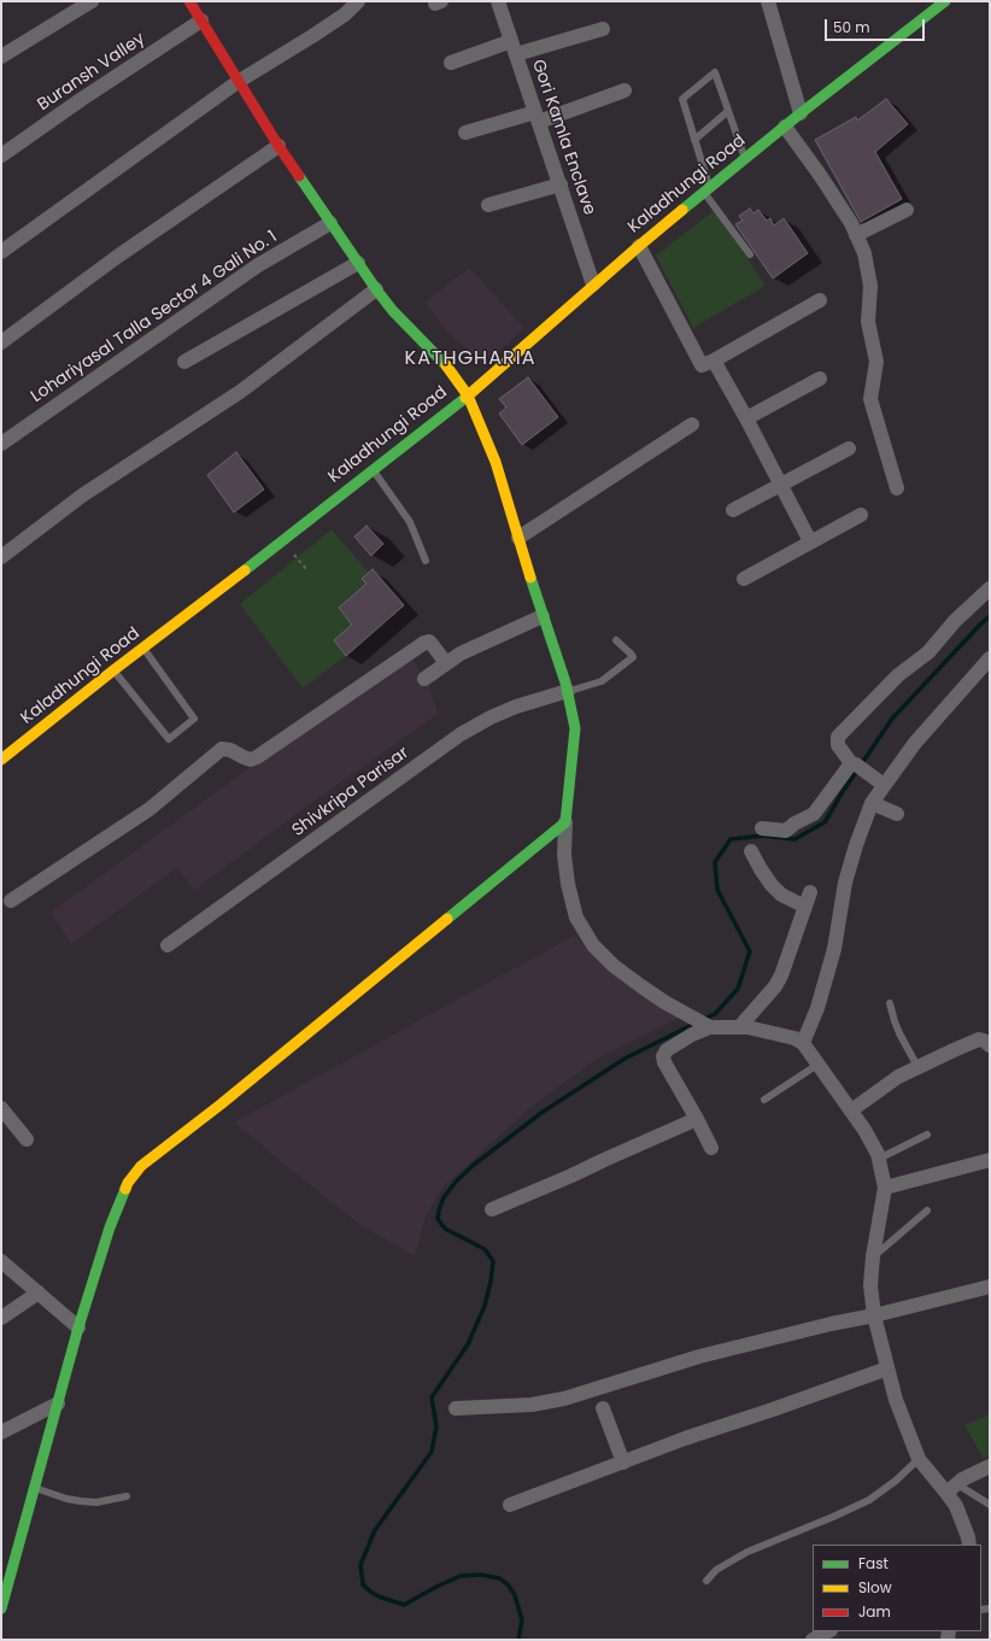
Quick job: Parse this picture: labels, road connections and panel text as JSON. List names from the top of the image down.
{
  "streets": {
    "street": [
      "Buransh Valley",
      "Gori Kamla Enclave",
      "Kaladhungi Road",
      "Lohariyasal Talla Sector 4 Gali No. 1",
      "Shivkripa Parisar"
    ]
  },
  "crossings": [
    ["Gori Kamla Enclave", "Kaladhungi Road"]
  ],
  "districts": ["KATHGHARIA"],
  "legend": ["Fast", "Slow", "Jam"],
  "scale_bar": "50 m"
}
